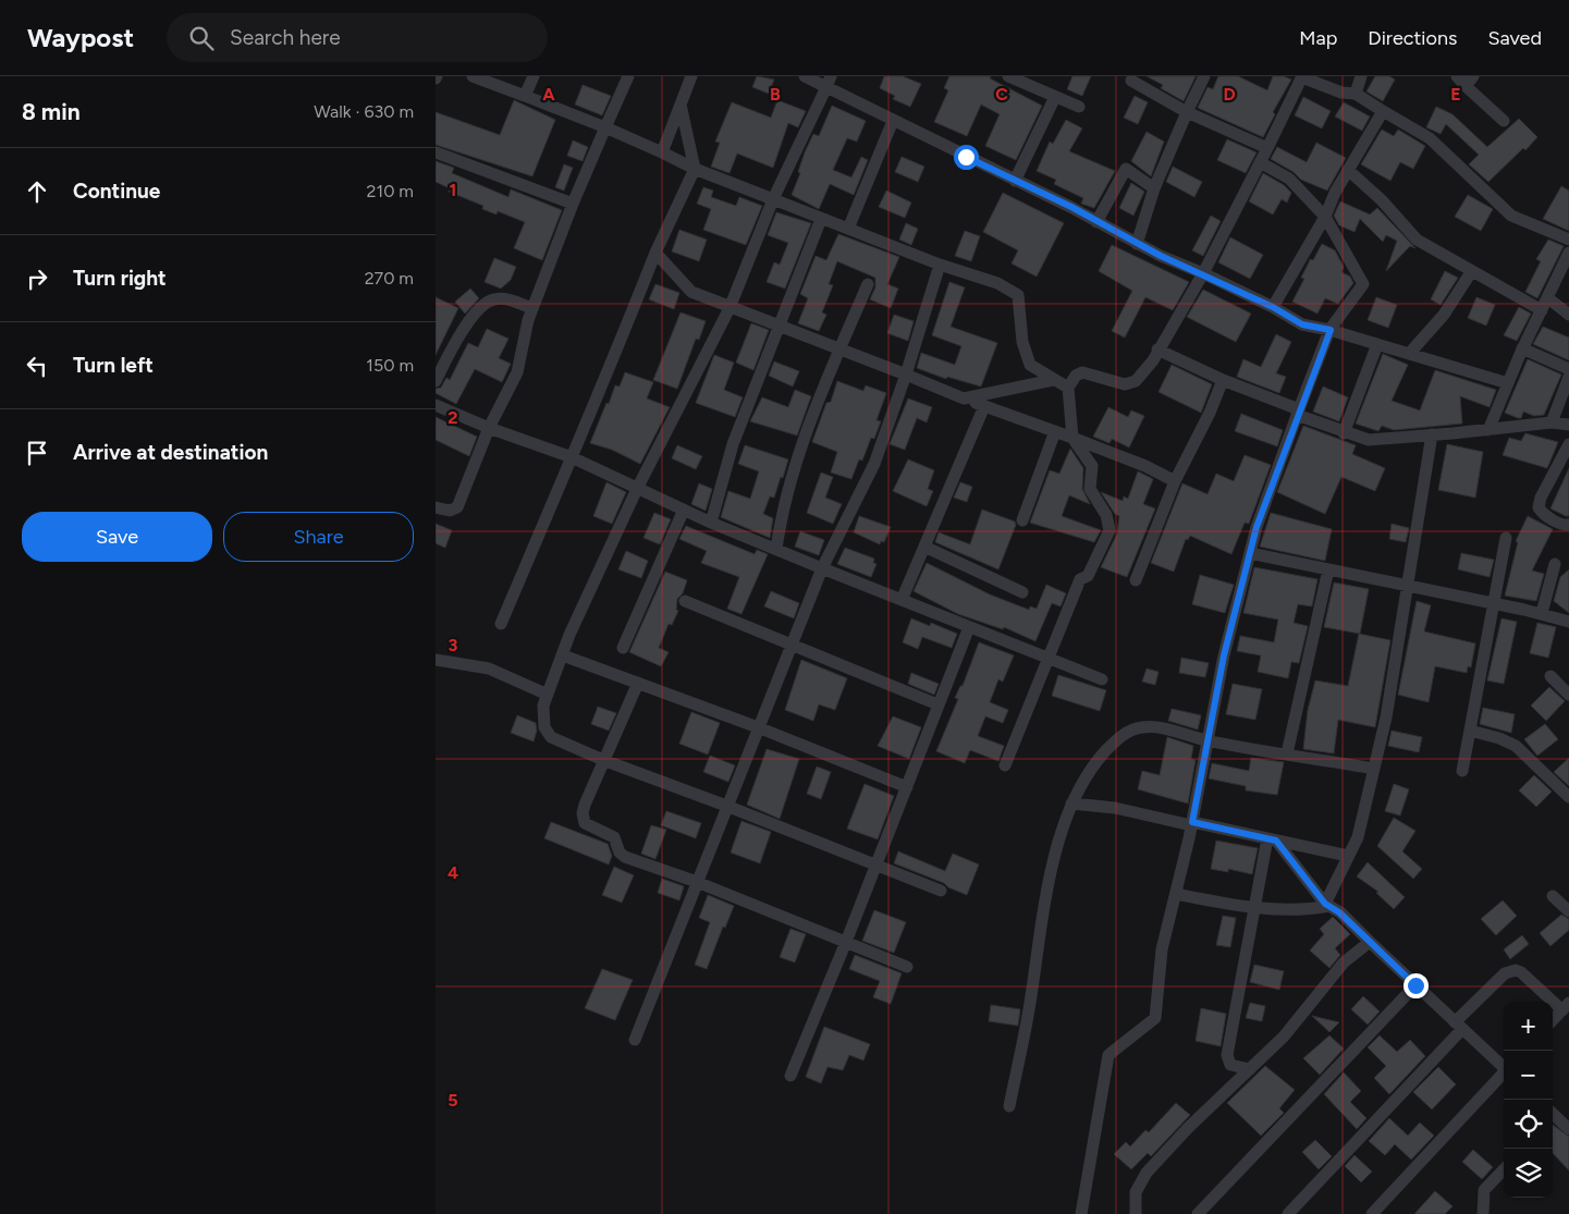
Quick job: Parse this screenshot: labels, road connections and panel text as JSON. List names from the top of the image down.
{
  "page": {
    "header": "Waypost",
    "search": "Search here",
    "nav": ["Map", "Directions", "Saved"],
    "heading": ["8 min", "Walk · 630 m"],
    "list": [
      ["Continue", "210 m"],
      ["Turn right", "270 m"],
      ["Turn left", "150 m"],
      "Arrive at destination"
    ],
    "buttons": ["Save", "Share"],
    "map_buttons": ["+", "−"]
  },
  "grid": {
    "columns": [
      "A",
      "B",
      "C",
      "D",
      "E"
    ],
    "rows": [
      "1",
      "2",
      "3",
      "4",
      "5"
    ]
  }
}
